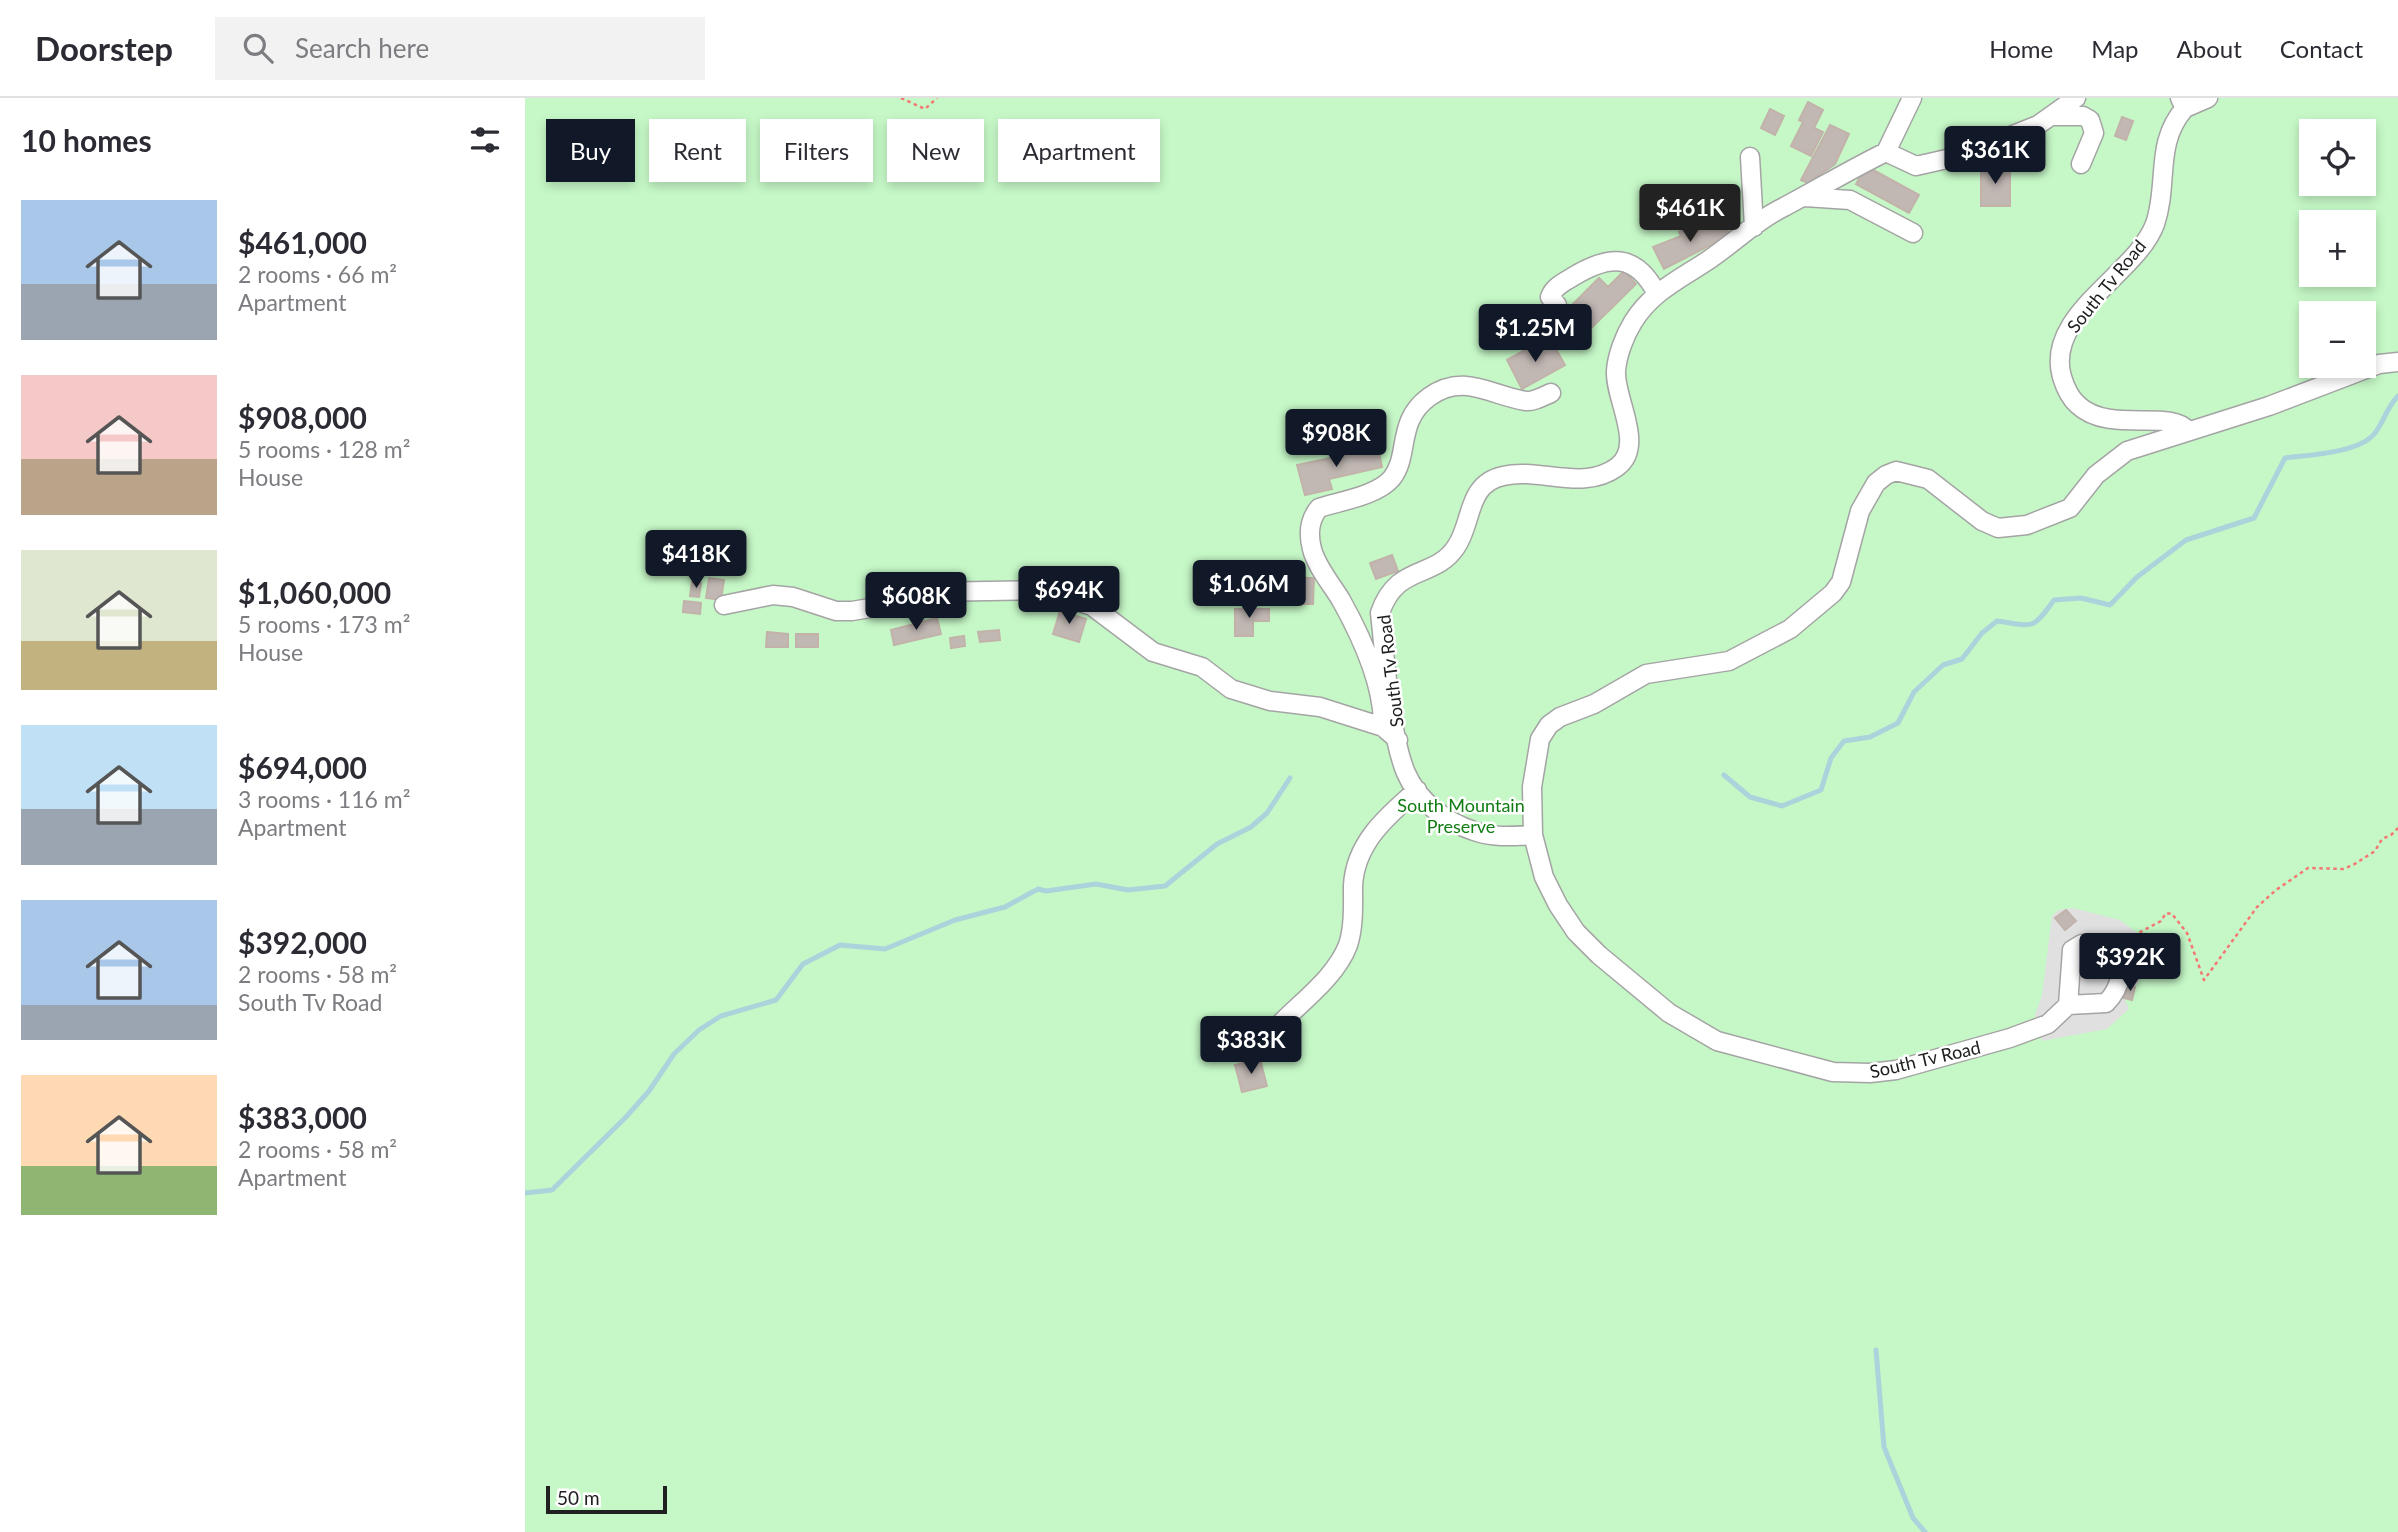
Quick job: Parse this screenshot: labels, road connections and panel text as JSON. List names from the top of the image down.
{
  "streets": {
    "street": ["South Tv Road"]
  },
  "parks": ["South Mountain Preserve"],
  "scale_bar": "50 m",
  "page": {
    "header": "Doorstep",
    "search": "Search here",
    "nav": [
      "Home",
      "Map",
      "About",
      "Contact"
    ],
    "heading": "10 homes",
    "map_buttons": ["+", "−"],
    "chip": [
      "Buy",
      "Rent",
      "Filters",
      "New",
      "Apartment"
    ],
    "price": [
      "$361K",
      "$461K",
      "$1.25M",
      "$908K",
      "$418K",
      "$1.06M",
      "$694K",
      "$608K",
      "$392K",
      "$383K"
    ],
    "list": [
      {
        "name": "$461,000",
        "note": "2 rooms · 66 m² · Apartment"
      },
      {
        "name": "$908,000",
        "note": "5 rooms · 128 m² · House"
      },
      {
        "name": "$1,060,000",
        "note": "5 rooms · 173 m² · House"
      },
      {
        "name": "$694,000",
        "note": "3 rooms · 116 m² · Apartment"
      },
      {
        "name": "$392,000",
        "note": "2 rooms · 58 m² · South Tv Road"
      },
      {
        "name": "$383,000",
        "note": "2 rooms · 58 m² · Apartment"
      }
    ],
    "scale": "50 m"
  }
}
